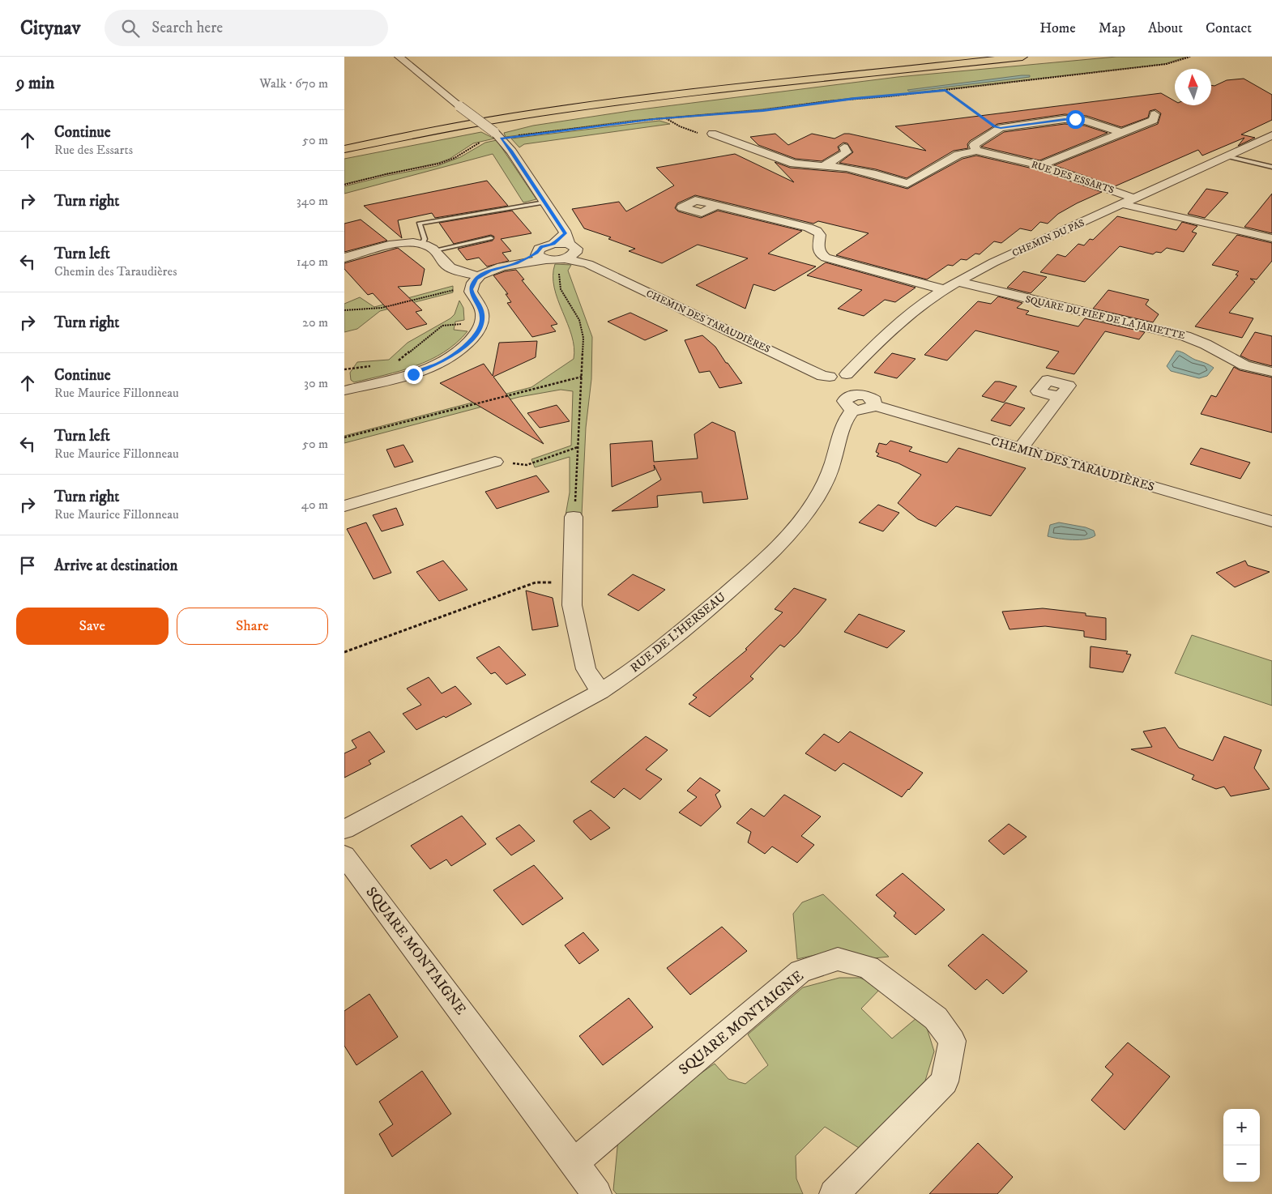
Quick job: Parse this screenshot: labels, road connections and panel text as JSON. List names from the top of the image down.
{
  "streets": {
    "street": [
      "RUE DES ESSARTS",
      "CHEMIN DU PAS",
      "SQUARE DU FIEF DE LA JARIETTE",
      "CHEMIN DES TARAUDIÈRES",
      "RUE DE L'HERSEAU",
      "SQUARE MONTAIGNE"
    ]
  },
  "crossings": [
    ["RUE DES ESSARTS", "CHEMIN DU PAS"],
    ["CHEMIN DU PAS", "SQUARE DU FIEF DE LA JARIETTE"],
    ["CHEMIN DU PAS", "CHEMIN DES TARAUDIÈRES"],
    ["CHEMIN DU PAS", "RUE DE L'HERSEAU"],
    ["CHEMIN DES TARAUDIÈRES", "RUE DE L'HERSEAU"]
  ],
  "north": "top",
  "page": {
    "header": "Citynav",
    "search": "Search here",
    "nav": [
      "Home",
      "Map",
      "About",
      "Contact"
    ],
    "heading": ["9 min", "Walk · 670 m"],
    "list": [
      ["Continue", "Rue des Essarts", "50 m"],
      ["Turn right", "340 m"],
      ["Turn left", "Chemin des Taraudières", "140 m"],
      ["Turn right", "20 m"],
      ["Continue", "Rue Maurice Fillonneau", "30 m"],
      ["Turn left", "Rue Maurice Fillonneau", "50 m"],
      ["Turn right", "Rue Maurice Fillonneau", "40 m"],
      "Arrive at destination"
    ],
    "buttons": ["Save", "Share"],
    "map_buttons": ["+", "−"]
  }
}
